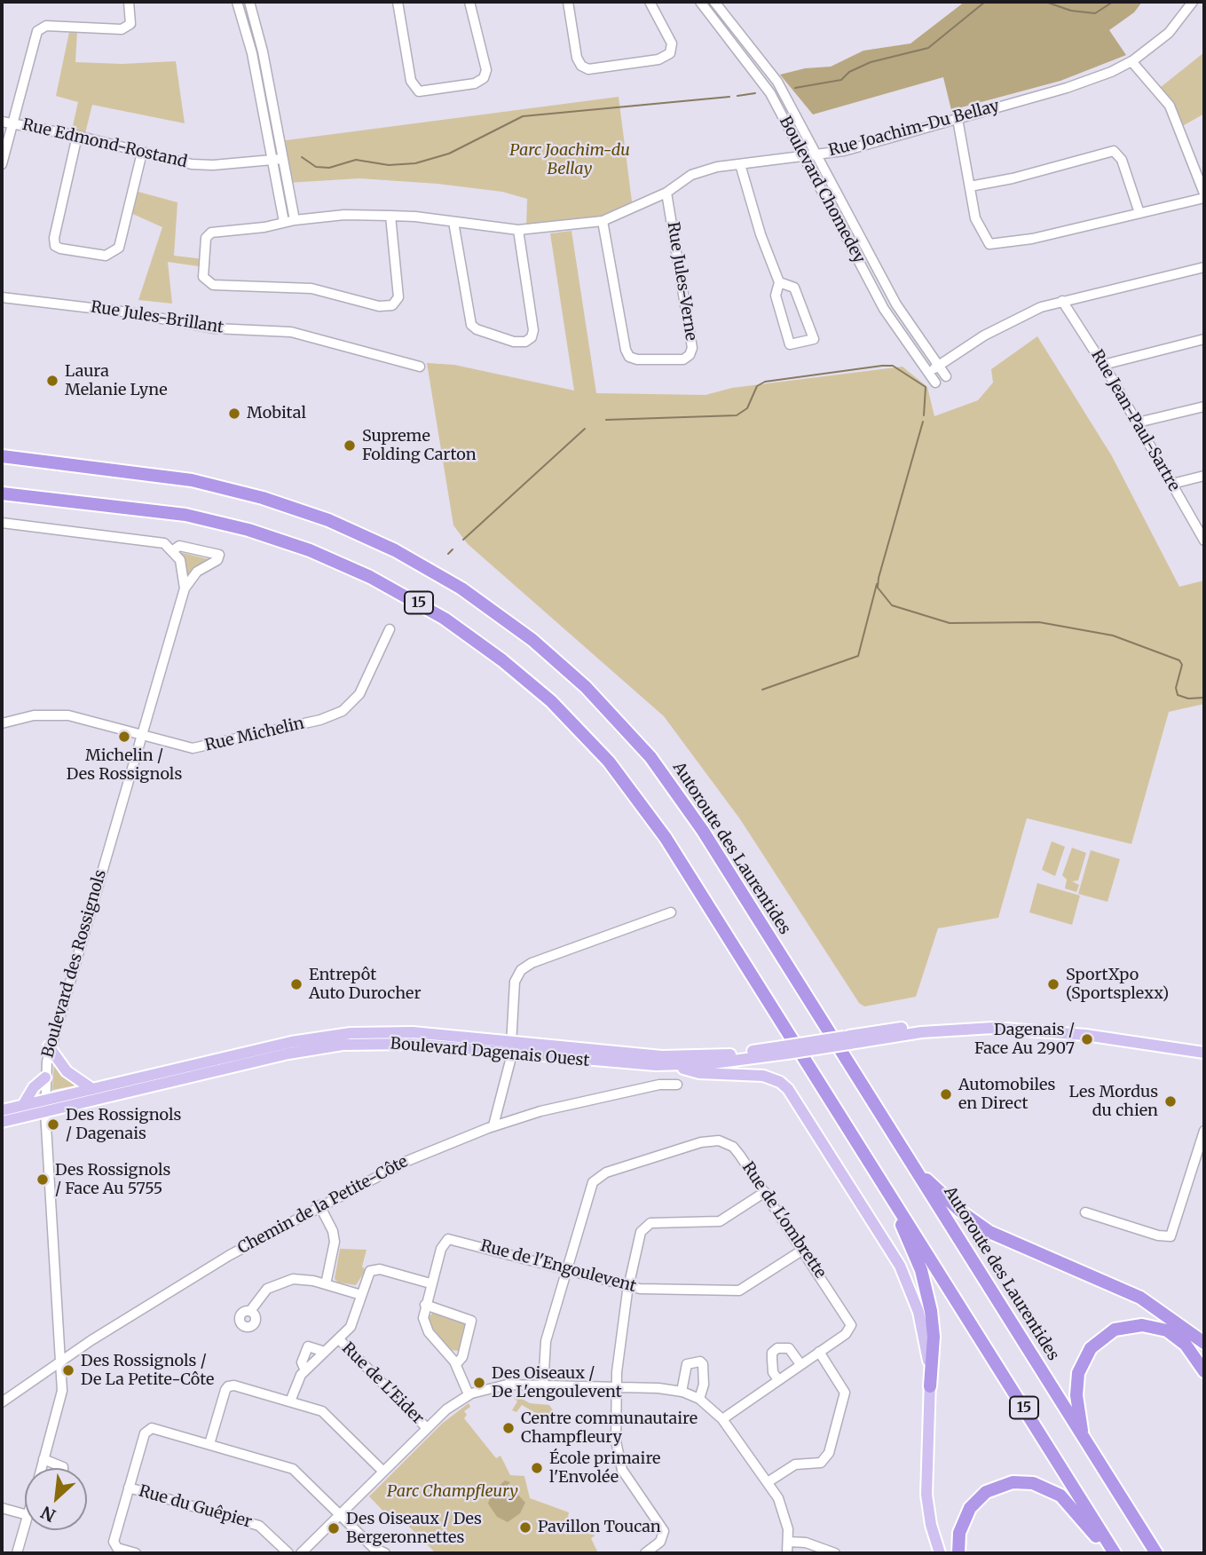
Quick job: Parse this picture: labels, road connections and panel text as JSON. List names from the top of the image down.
{
  "streets": {
    "highway": ["15", "Autoroute des Laurentides"],
    "main road": ["Boulevard Dagenais Ouest"],
    "street": [
      "Rue Joachim-Du Bellay",
      "Rue Edmond-Rostand",
      "Boulevard Chomedey",
      "Rue Jules-Verne",
      "Rue Jules-Brillant",
      "Rue Jean-Paul-Sartre",
      "Rue Michelin",
      "Boulevard des Rossignols",
      "Chemin de la Petite-Côte",
      "Rue de L'ombrette",
      "Rue de l'Engoulevent",
      "Rue de L'Eider",
      "Rue du Guêpier"
    ]
  },
  "crossings": [
    ["Rue Joachim-Du Bellay", "Boulevard Chomedey"],
    ["Rue Joachim-Du Bellay", "Rue Jules-Verne"],
    ["Rue Michelin", "Boulevard des Rossignols"],
    ["Boulevard des Rossignols", "Boulevard Dagenais Ouest"],
    ["Boulevard des Rossignols", "Chemin de la Petite-Côte"],
    ["Rue de L'ombrette", "Rue de l'Engoulevent"]
  ],
  "parks": ["Parc Joachim-du Bellay", "Parc Champfleury"],
  "places": [
    "Laura Melanie Lyne",
    "Mobital",
    "Supreme Folding Carton",
    "Michelin / Des Rossignols",
    "Entrepôt Auto Durocher",
    "SportXpo (Sportsplexx)",
    "Dagenais / Face Au 2907",
    "Automobiles en Direct",
    "Les Mordus du chien",
    "Des Rossignols / Dagenais",
    "Des Rossignols / Face Au 5755",
    "Des Rossignols / De La Petite-Côte",
    "Des Oiseaux / De L'engoulevent",
    "Centre communautaire Champfleury",
    "École primaire l'Envolée",
    "Pavillon Toucan",
    "Des Oiseaux / Des Bergeronnettes"
  ],
  "north": "bottom left"
}
